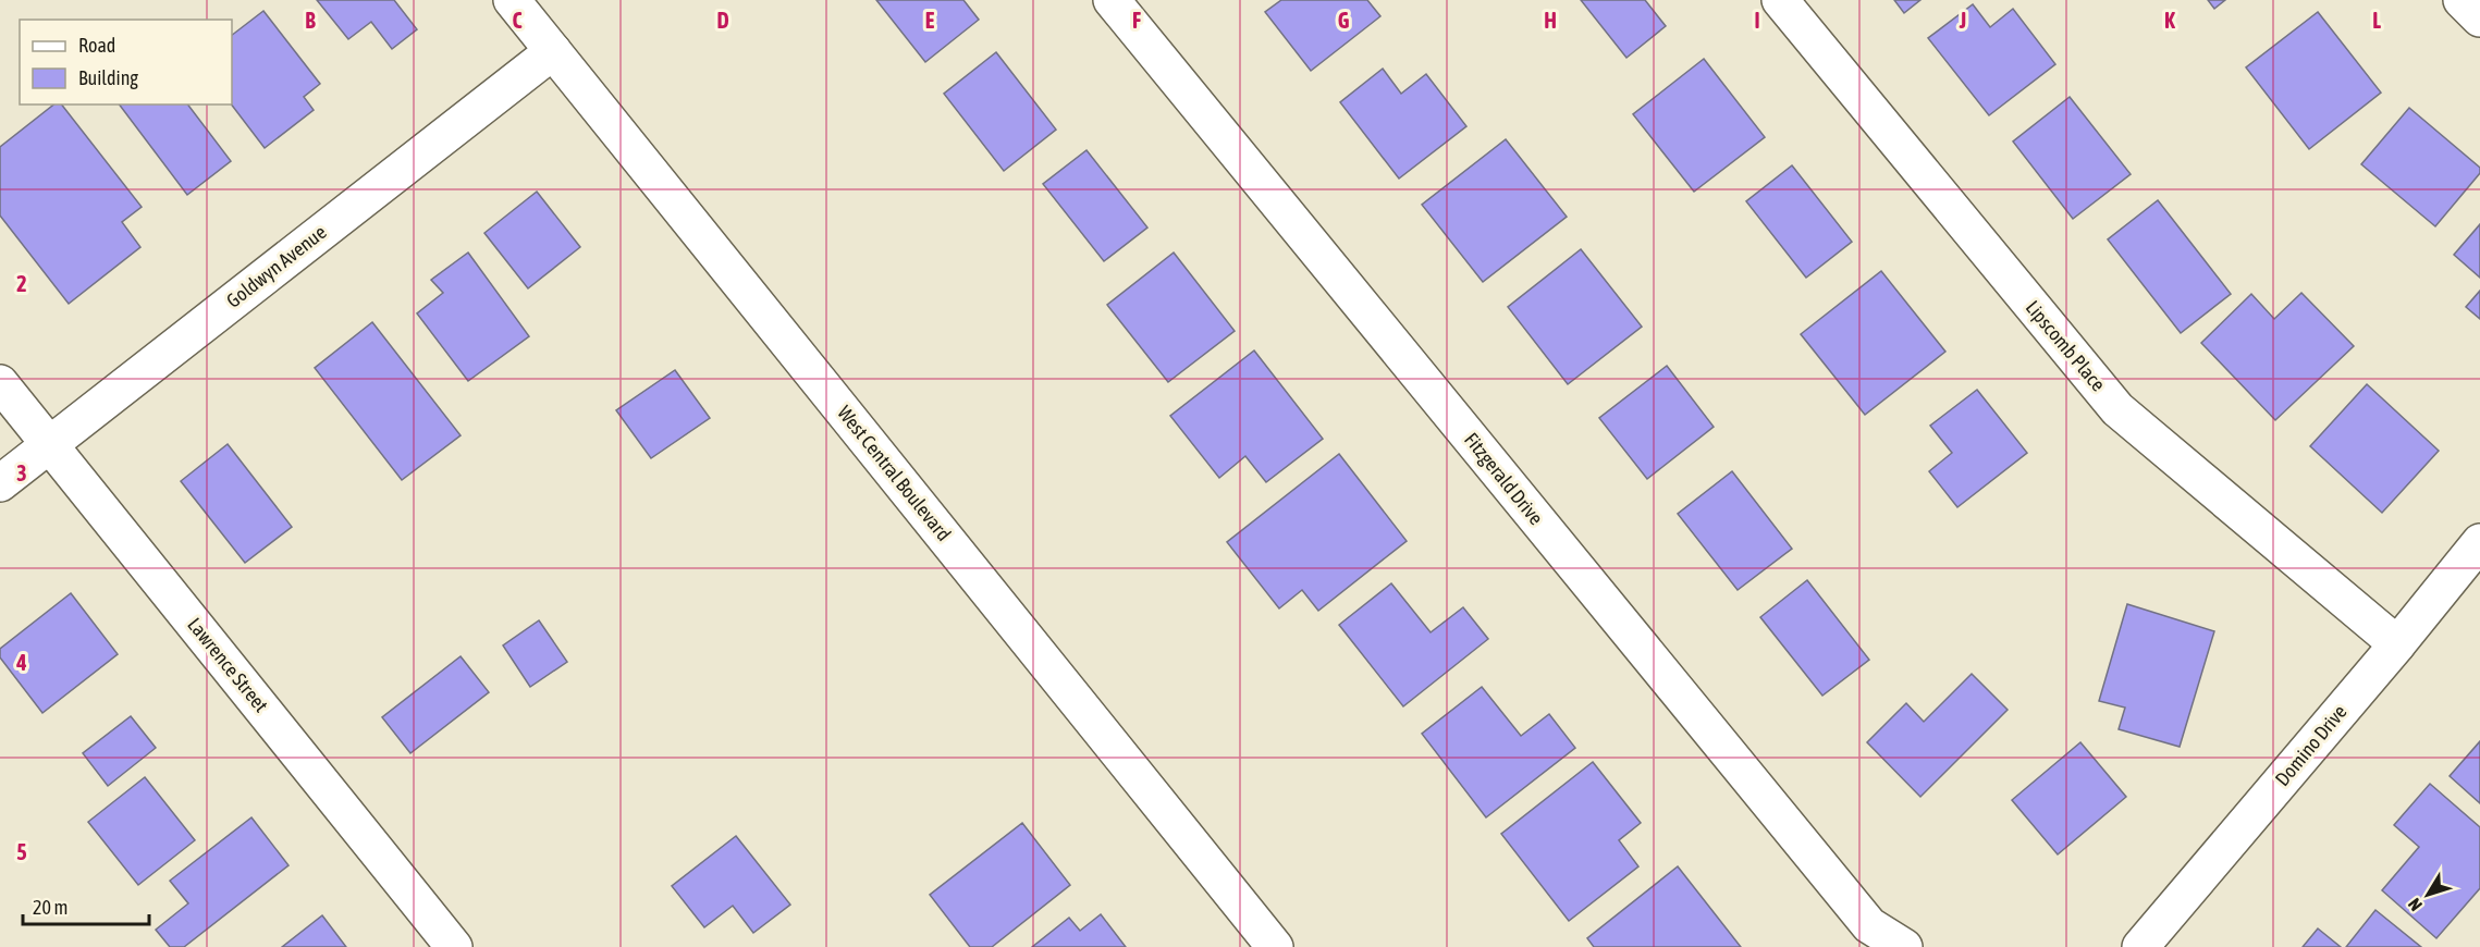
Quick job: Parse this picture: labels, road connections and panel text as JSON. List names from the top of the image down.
{
  "streets": {
    "street": [
      "Goldwyn Avenue",
      "Lipscomb Place",
      "West Central Boulevard",
      "Fitzgerald Drive",
      "Lawrence Street",
      "Domino Drive"
    ]
  },
  "crossings": [
    ["Goldwyn Avenue", "West Central Boulevard"],
    ["Goldwyn Avenue", "Lawrence Street"],
    ["Lipscomb Place", "Domino Drive"]
  ],
  "legend": ["Road", "Building"],
  "scale_bar": "20 m",
  "north": "bottom left",
  "grid": {
    "columns": [
      "B",
      "C",
      "D",
      "E",
      "F",
      "G",
      "H",
      "I",
      "J",
      "K",
      "L"
    ],
    "rows": [
      "2",
      "3",
      "4",
      "5"
    ]
  }
}
